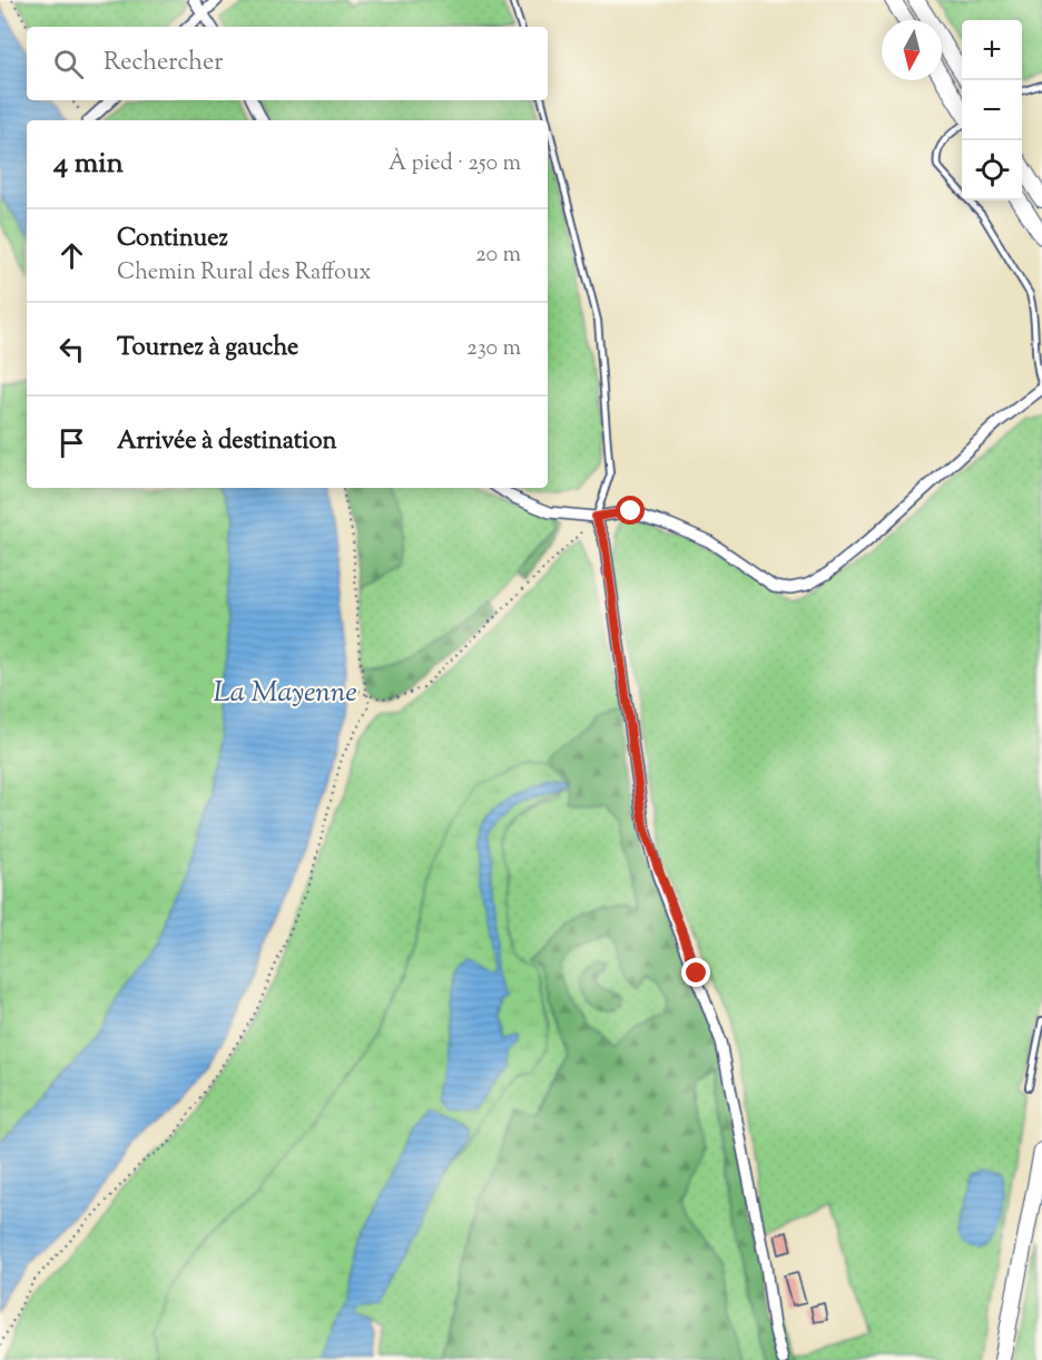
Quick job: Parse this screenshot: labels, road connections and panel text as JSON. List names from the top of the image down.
{
  "water": ["La Mayenne"],
  "north": "bottom",
  "page": {
    "map_buttons": ["+", "−"],
    "search": "Rechercher",
    "heading": ["4 min", "À pied · 250 m"],
    "list": [
      ["Continuez", "Chemin Rural des Raffoux", "20 m"],
      ["Tournez à gauche", "230 m"],
      "Arrivée à destination"
    ]
  }
}
